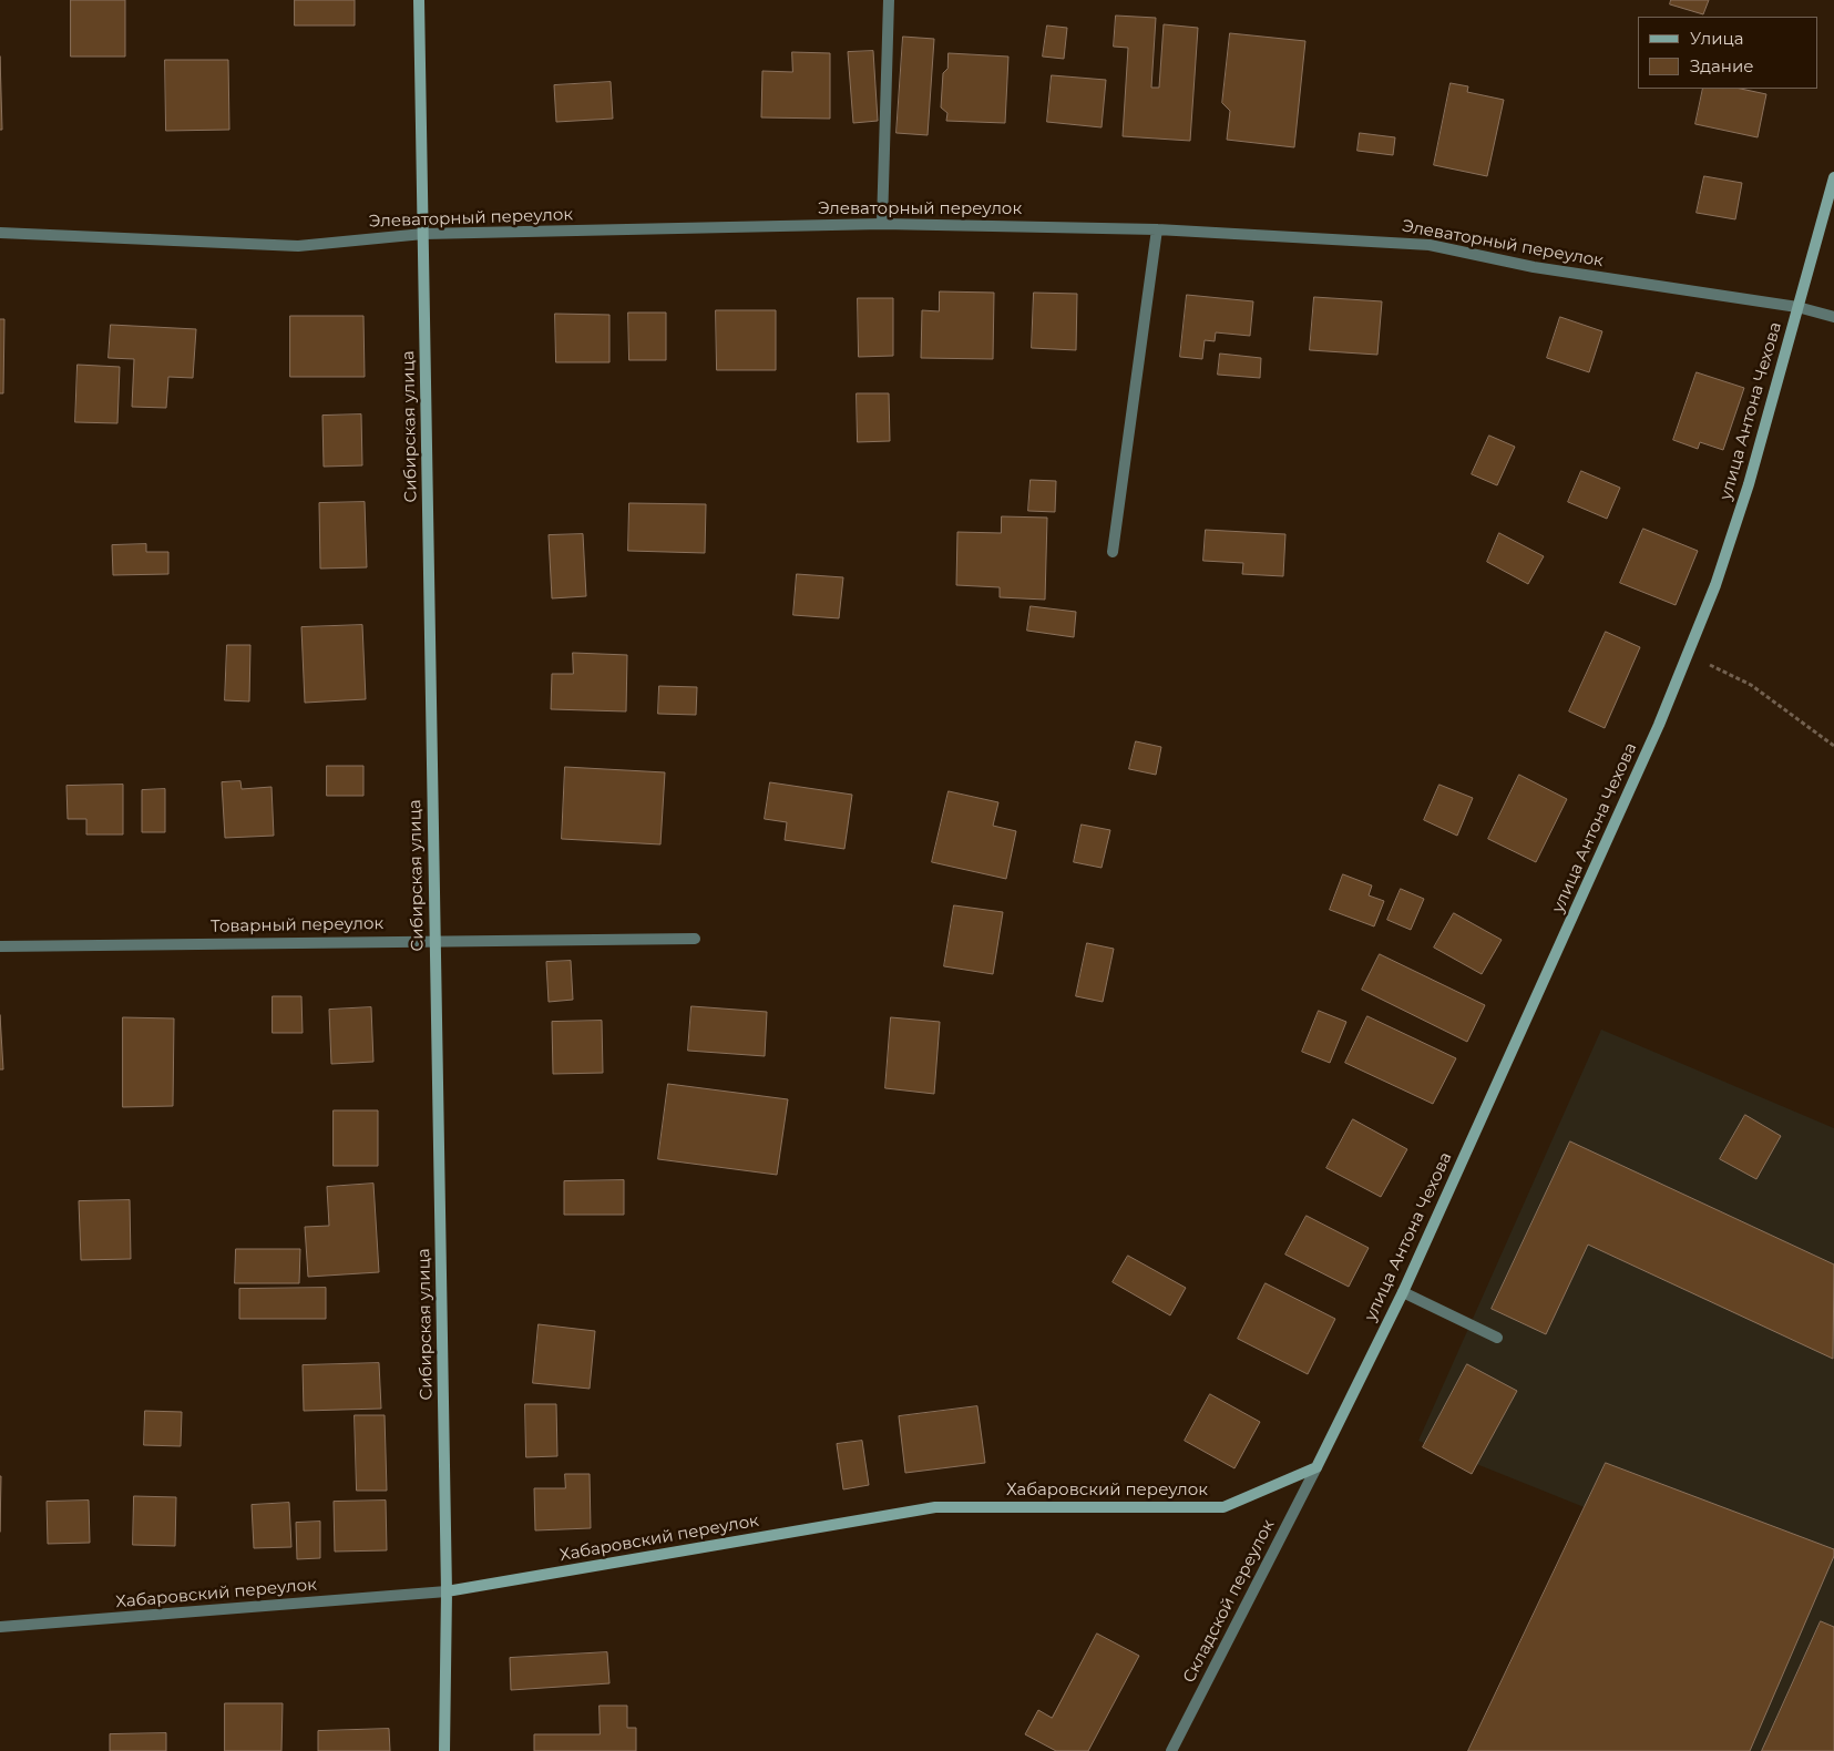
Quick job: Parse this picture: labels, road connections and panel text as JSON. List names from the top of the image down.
{
  "streets": {
    "street": [
      "Элеваторный переулок",
      "улица Антона Чехова",
      "Сибирская улица",
      "Товарный переулок",
      "Хабаровский переулок",
      "Складской переулок"
    ]
  },
  "crossings": [
    ["Элеваторный переулок", "улица Антона Чехова"],
    ["Элеваторный переулок", "Сибирская улица"],
    ["улица Антона Чехова", "Хабаровский переулок"],
    ["улица Антона Чехова", "Складской переулок"],
    ["Сибирская улица", "Товарный переулок"],
    ["Сибирская улица", "Хабаровский переулок"],
    ["Хабаровский переулок", "Складской переулок"]
  ],
  "legend": ["Улица", "Здание"]
}
